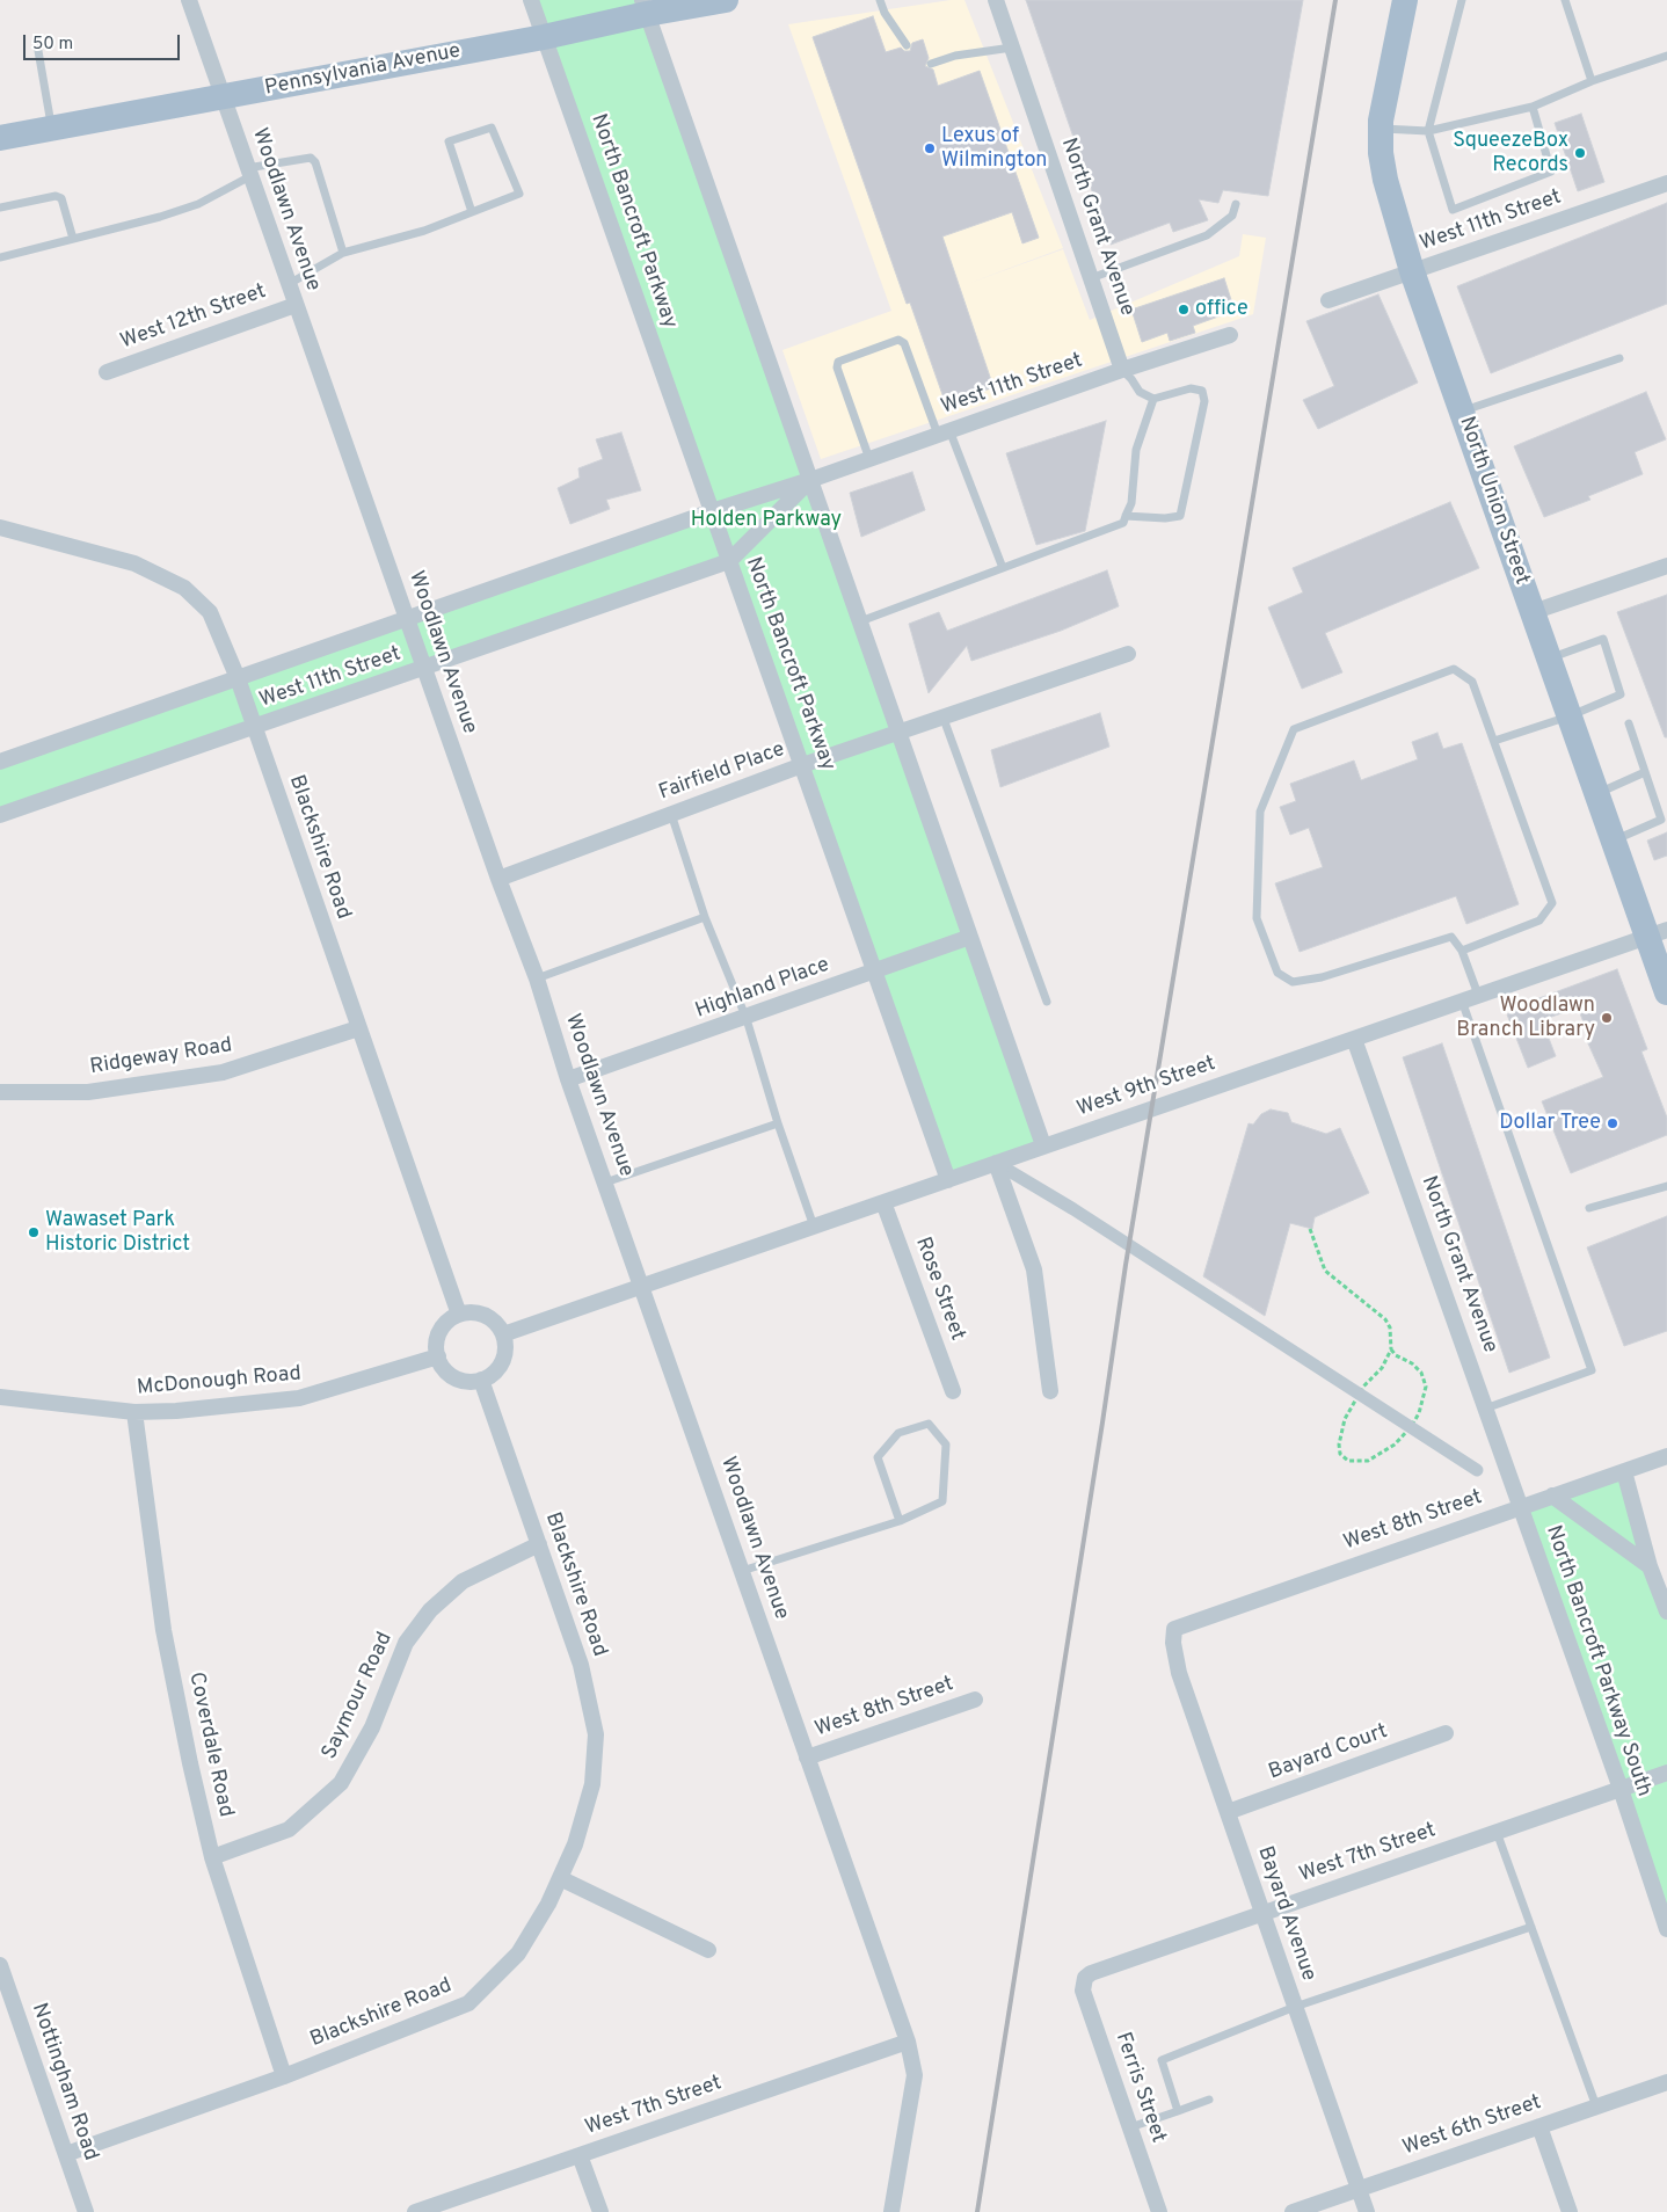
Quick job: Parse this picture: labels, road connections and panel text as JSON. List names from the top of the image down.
{
  "streets": {
    "main road": ["Pennsylvania Avenue", "North Union Street"],
    "street": [
      "Woodlawn Avenue",
      "North Bancroft Parkway",
      "West 11th Street",
      "North Grant Avenue",
      "West 12th Street",
      "Fairfield Place",
      "Blackshire Road",
      "Highland Place",
      "Ridgeway Road",
      "West 9th Street",
      "Rose Street",
      "McDonough Road",
      "West 8th Street",
      "North Bancroft Parkway South",
      "Saymour Road",
      "Coverdale Road",
      "Bayard Court",
      "West 7th Street",
      "Bayard Avenue",
      "Nottingham Road",
      "Ferris Street",
      "West 6th Street"
    ]
  },
  "crossings": [
    ["Pennsylvania Avenue", "Woodlawn Avenue"],
    ["Pennsylvania Avenue", "North Bancroft Parkway"],
    ["Woodlawn Avenue", "West 11th Street"],
    ["Woodlawn Avenue", "West 12th Street"],
    ["Woodlawn Avenue", "Fairfield Place"],
    ["Woodlawn Avenue", "Highland Place"],
    ["Woodlawn Avenue", "West 9th Street"],
    ["Woodlawn Avenue", "West 8th Street"],
    ["Woodlawn Avenue", "West 7th Street"],
    ["North Bancroft Parkway", "West 11th Street"],
    ["North Bancroft Parkway", "Fairfield Place"],
    ["North Bancroft Parkway", "Highland Place"],
    ["North Bancroft Parkway", "West 9th Street"],
    ["West 11th Street", "North Grant Avenue"],
    ["West 11th Street", "North Union Street"],
    ["West 11th Street", "Blackshire Road"],
    ["North Grant Avenue", "West 9th Street"],
    ["North Grant Avenue", "West 8th Street"],
    ["North Grant Avenue", "North Bancroft Parkway South"],
    ["North Union Street", "West 9th Street"],
    ["Blackshire Road", "Ridgeway Road"],
    ["Blackshire Road", "McDonough Road"],
    ["Blackshire Road", "Saymour Road"],
    ["Blackshire Road", "Coverdale Road"],
    ["Blackshire Road", "Nottingham Road"],
    ["West 9th Street", "Rose Street"],
    ["McDonough Road", "Coverdale Road"],
    ["West 8th Street", "North Bancroft Parkway South"],
    ["West 8th Street", "Bayard Avenue"],
    ["North Bancroft Parkway South", "West 7th Street"],
    ["Saymour Road", "Coverdale Road"],
    ["Bayard Court", "Bayard Avenue"],
    ["West 7th Street", "Bayard Avenue"],
    ["West 7th Street", "Ferris Street"],
    ["Bayard Avenue", "West 6th Street"]
  ],
  "parks": ["Holden Parkway"],
  "places": [
    "Lexus of Wilmington",
    "SqueezeBox Records",
    "office",
    "Woodlawn Branch Library",
    "Dollar Tree",
    "Wawaset Park Historic District"
  ],
  "scale_bar": "50 m"
}
